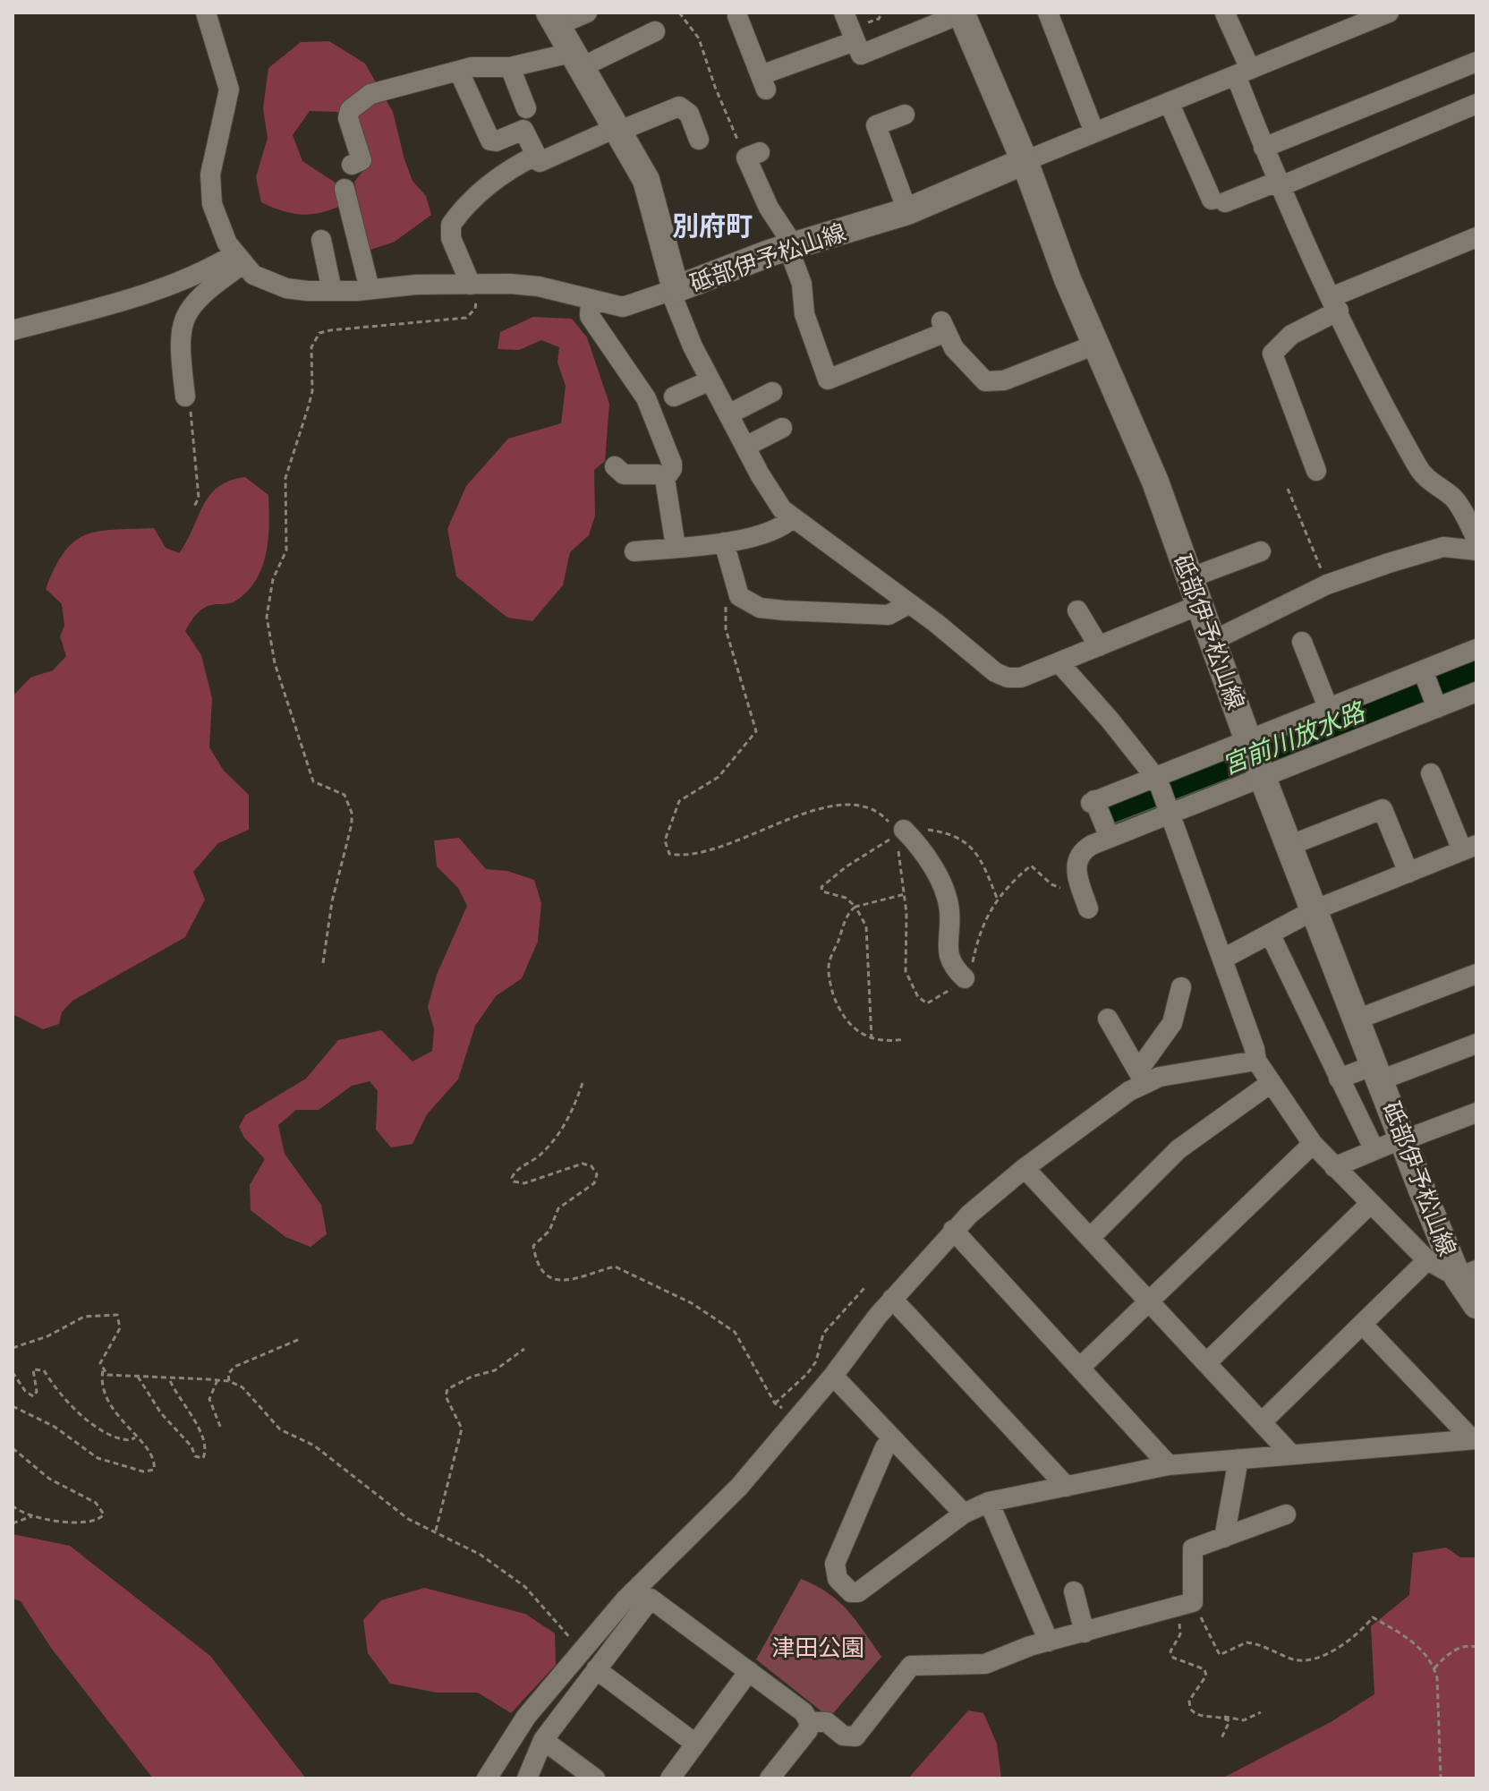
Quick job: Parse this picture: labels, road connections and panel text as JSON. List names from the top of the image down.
{
  "streets": {
    "main road": ["砥部伊予松山線"]
  },
  "districts": ["別府町"],
  "water": ["宮前川放水路"],
  "parks": ["津田公園"]
}
